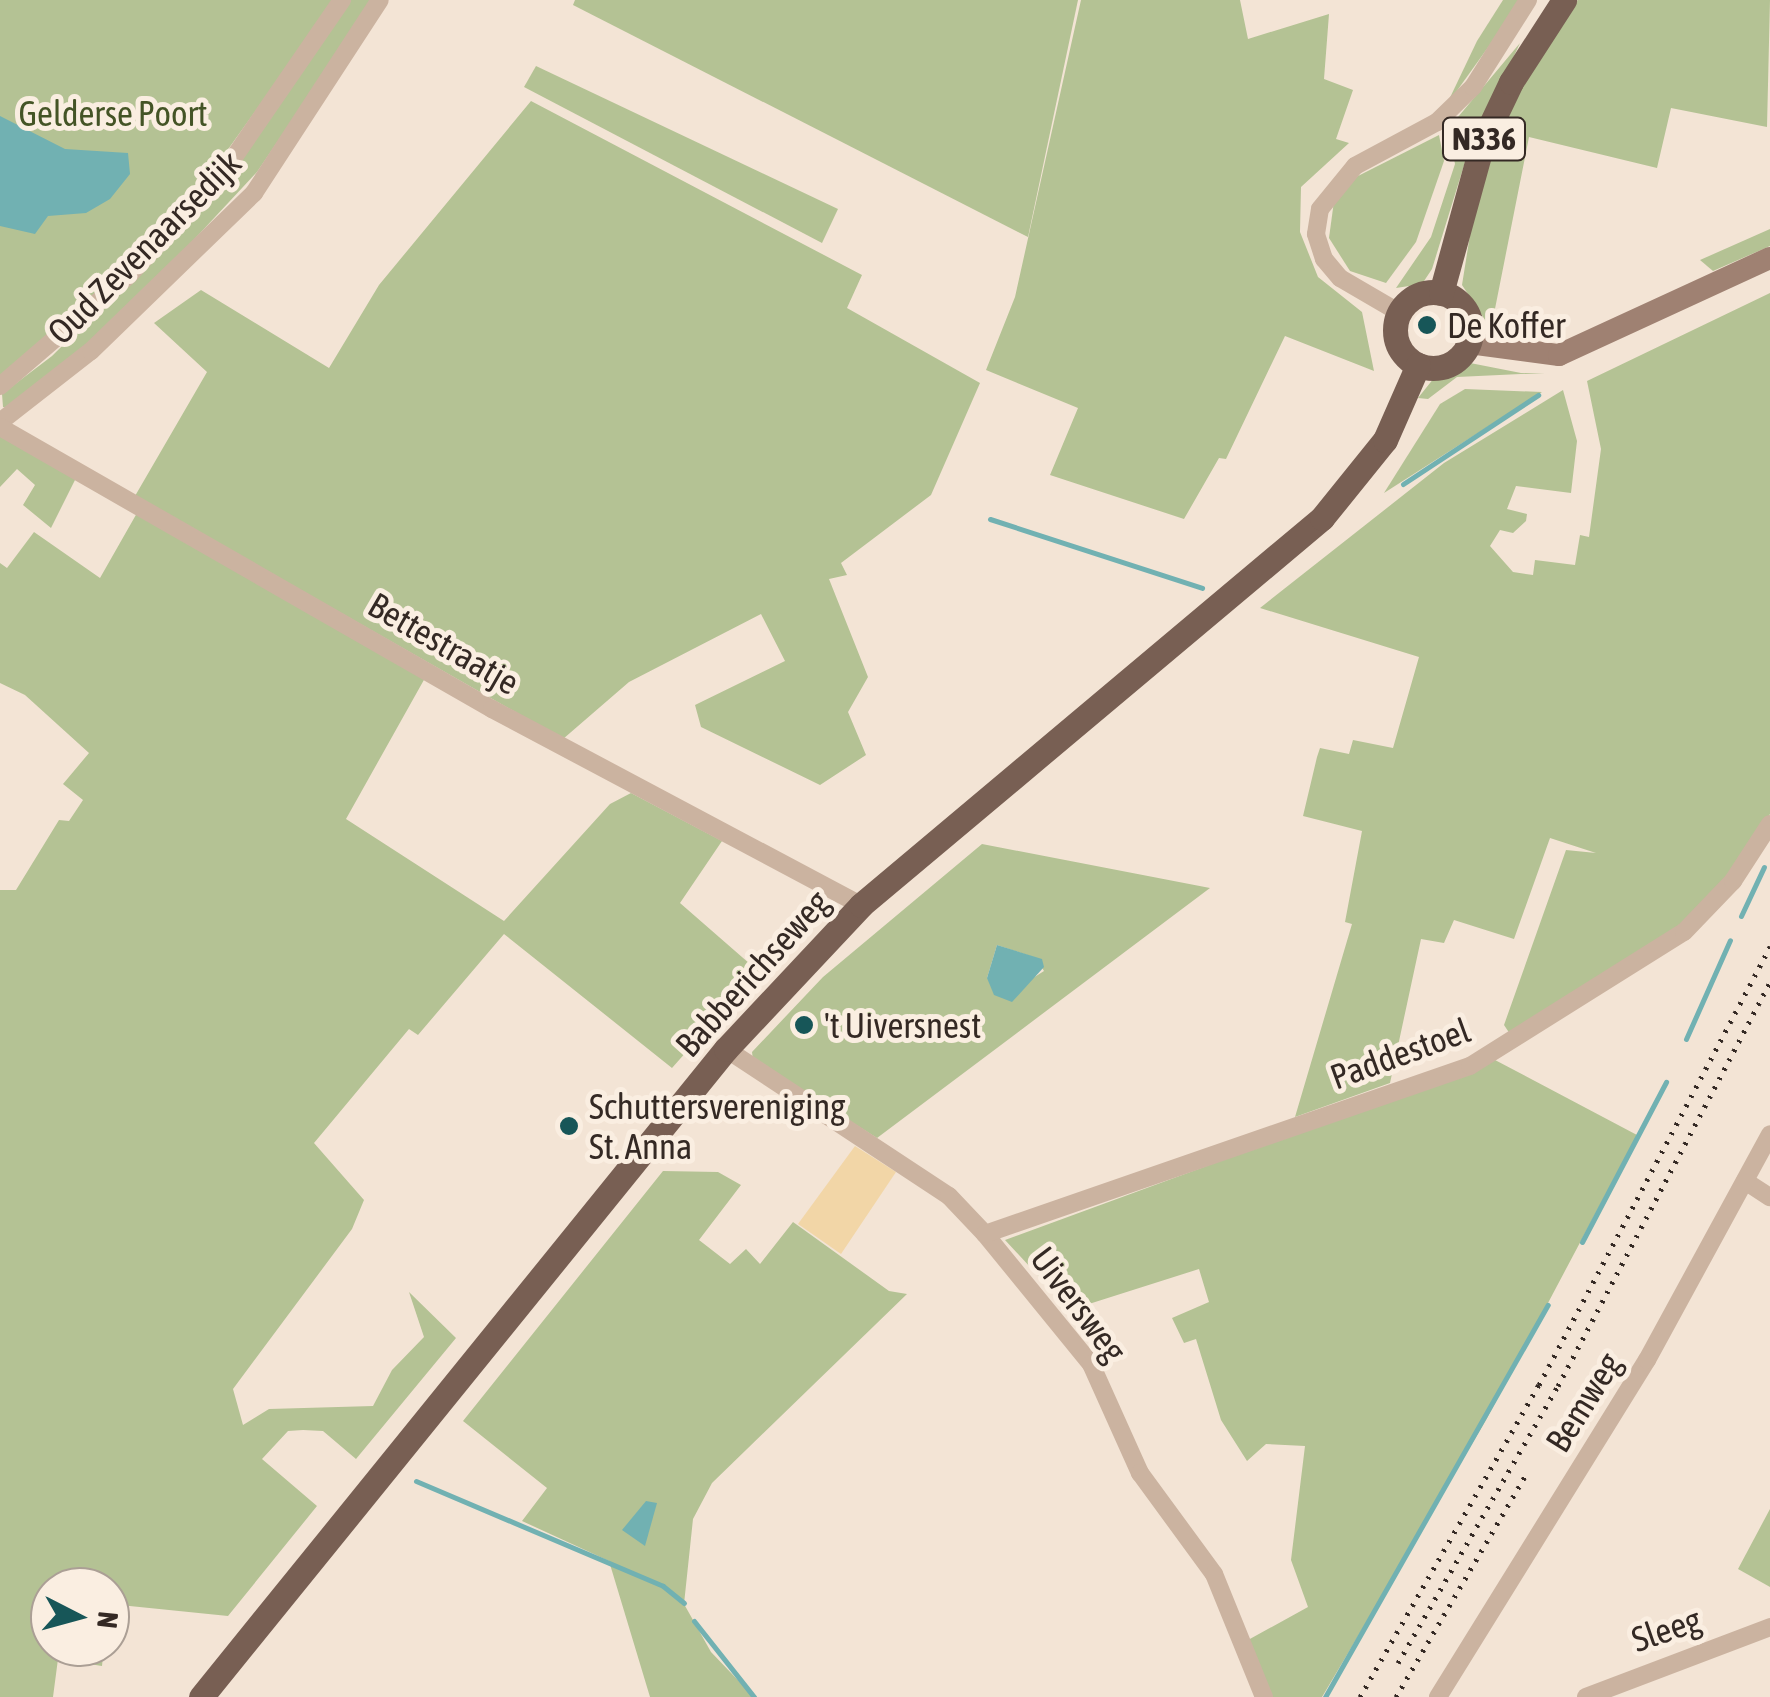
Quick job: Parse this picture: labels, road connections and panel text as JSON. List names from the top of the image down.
{
  "streets": {
    "main road": ["N336", "Babberichseweg"],
    "street": [
      "Oud Zevenaarsedijk",
      "Bettestraatje",
      "Paddestoel",
      "Uiversweg",
      "Bemweg",
      "Sleeg"
    ]
  },
  "crossings": [
    ["N336", "Babberichseweg"],
    ["Oud Zevenaarsedijk", "Bettestraatje"],
    ["Bettestraatje", "Babberichseweg"],
    ["Babberichseweg", "Uiversweg"],
    ["Paddestoel", "Uiversweg"]
  ],
  "parks": ["Gelderse Poort"],
  "places": ["De Koffer", "'t Uiversnest", "Schuttersvereniging St. Anna"],
  "north": "right"
}
